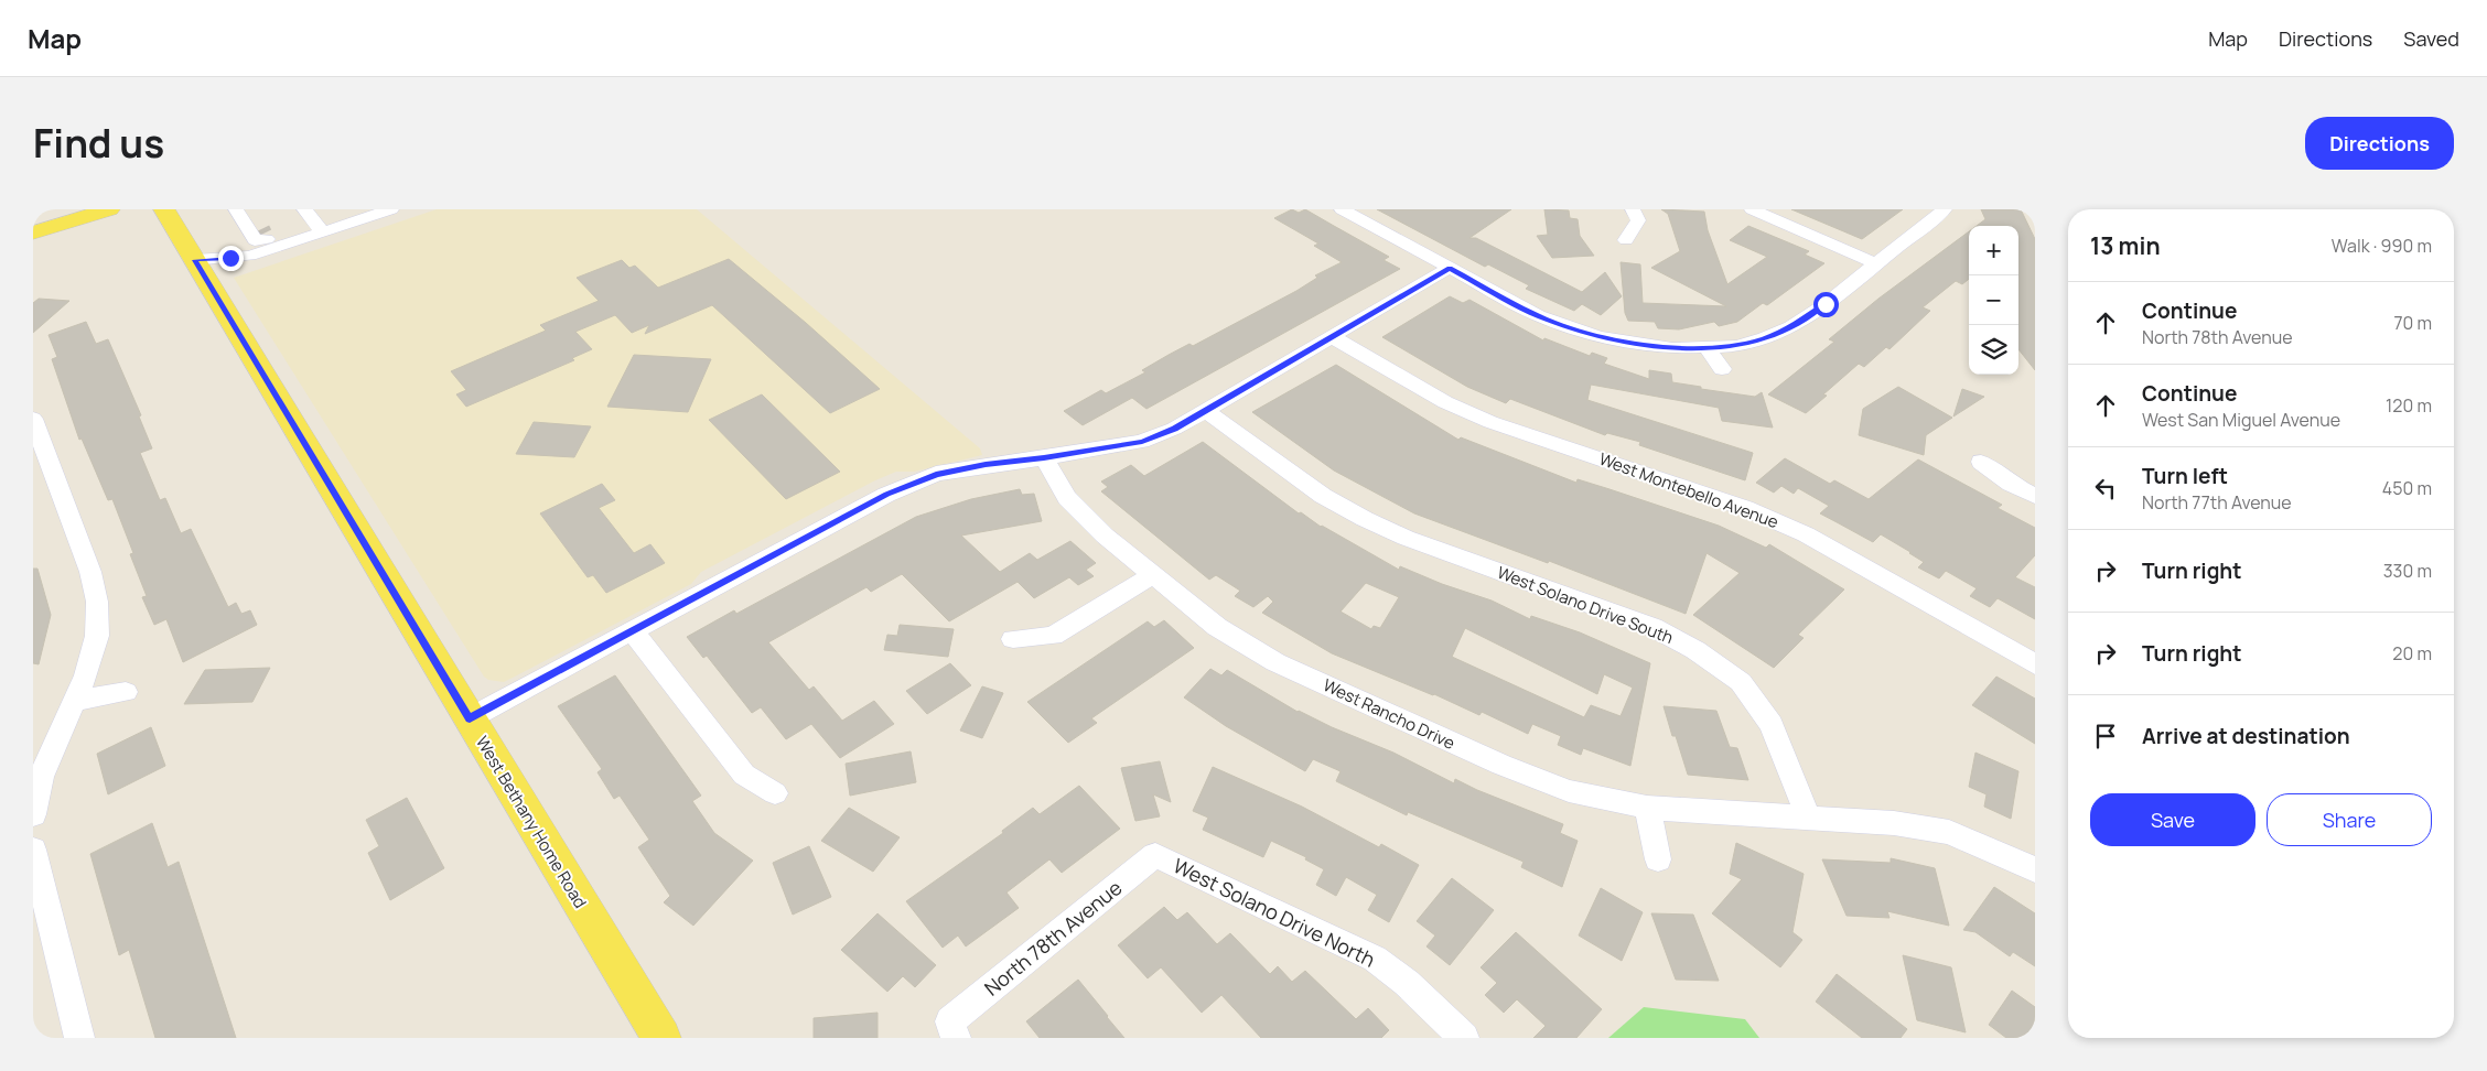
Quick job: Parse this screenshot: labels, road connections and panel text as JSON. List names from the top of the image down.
{
  "streets": {
    "main road": ["West Bethany Home Road"],
    "street": [
      "West Montebello Avenue",
      "West Solano Drive South",
      "West Rancho Drive",
      "West Solano Drive North",
      "North 78th Avenue"
    ]
  },
  "crossings": [
    ["West Solano Drive South", "West Rancho Drive"],
    ["West Solano Drive North", "North 78th Avenue"]
  ],
  "page": {
    "header": "Map",
    "nav": ["Map", "Directions", "Saved"],
    "title": "Find us",
    "buttons": [
      "Directions",
      ["Save", "Share"]
    ],
    "heading": ["13 min", "Walk · 990 m"],
    "map_buttons": ["+", "−"],
    "list": [
      ["Continue", "North 78th Avenue", "70 m"],
      ["Continue", "West San Miguel Avenue", "120 m"],
      ["Turn left", "North 77th Avenue", "450 m"],
      ["Turn right", "330 m"],
      ["Turn right", "20 m"],
      "Arrive at destination"
    ]
  }
}
